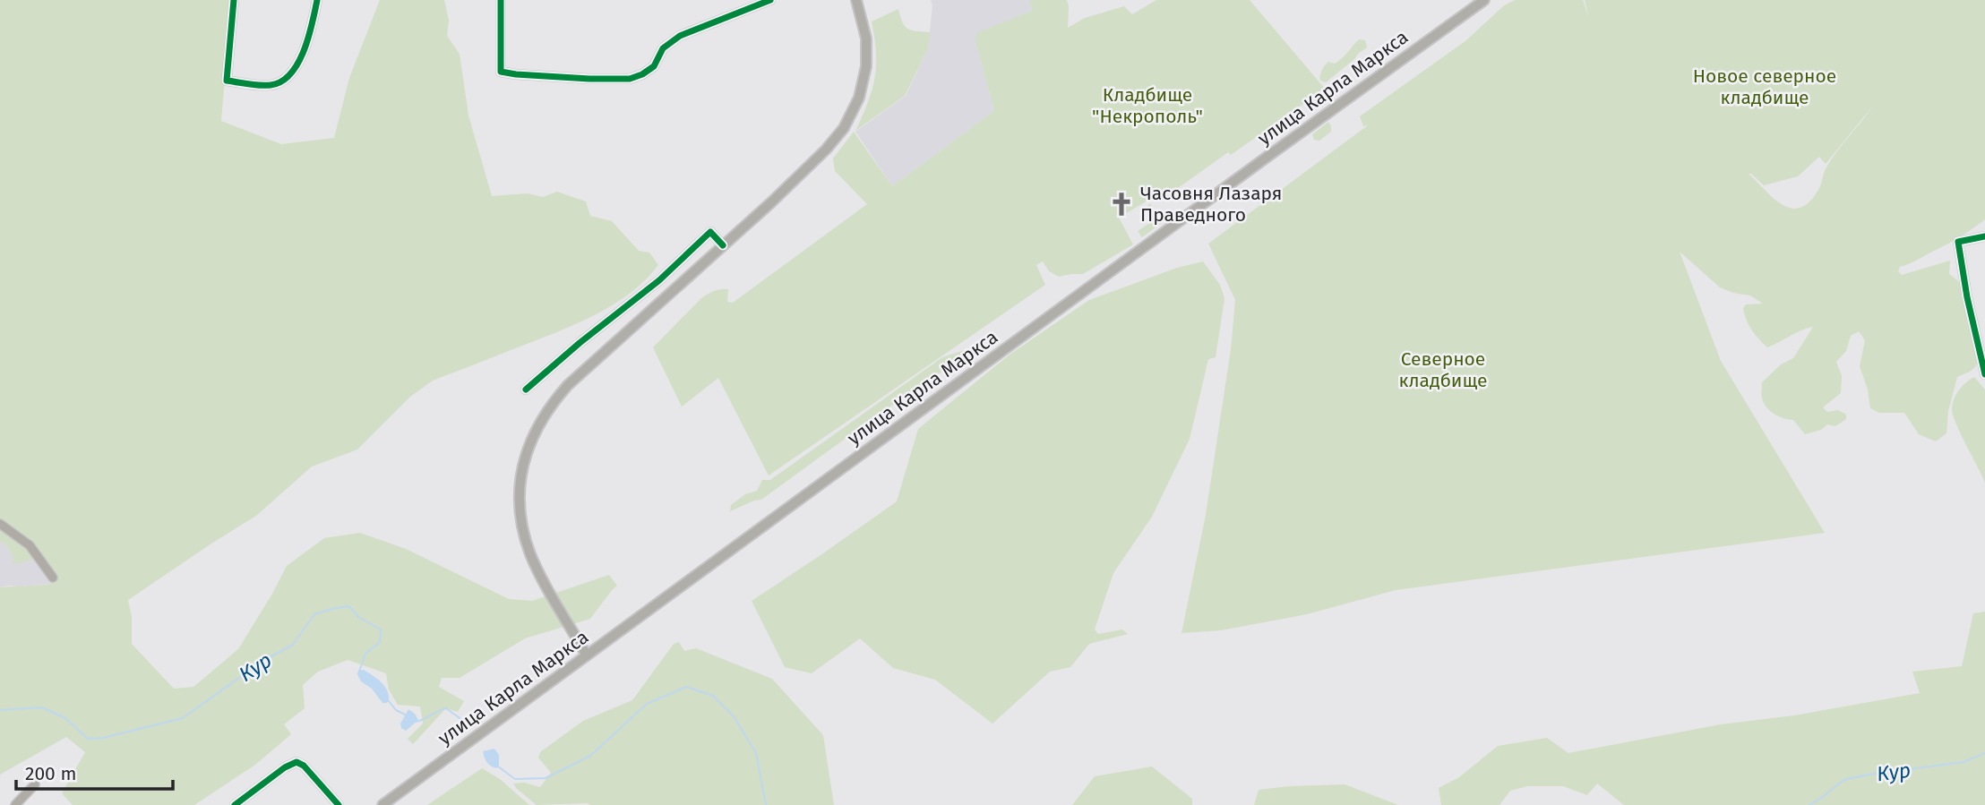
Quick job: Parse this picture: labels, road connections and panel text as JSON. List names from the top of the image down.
{
  "streets": {
    "main road": ["улица Карла Маркса"]
  },
  "water": ["Кур"],
  "parks": ["Новое северное кладбище", "Кладбище \"Некрополь\"", "Северное кладбище"],
  "places": {
    "church": ["Часовня Лазаря Праведного"]
  },
  "scale_bar": "200 m"
}
